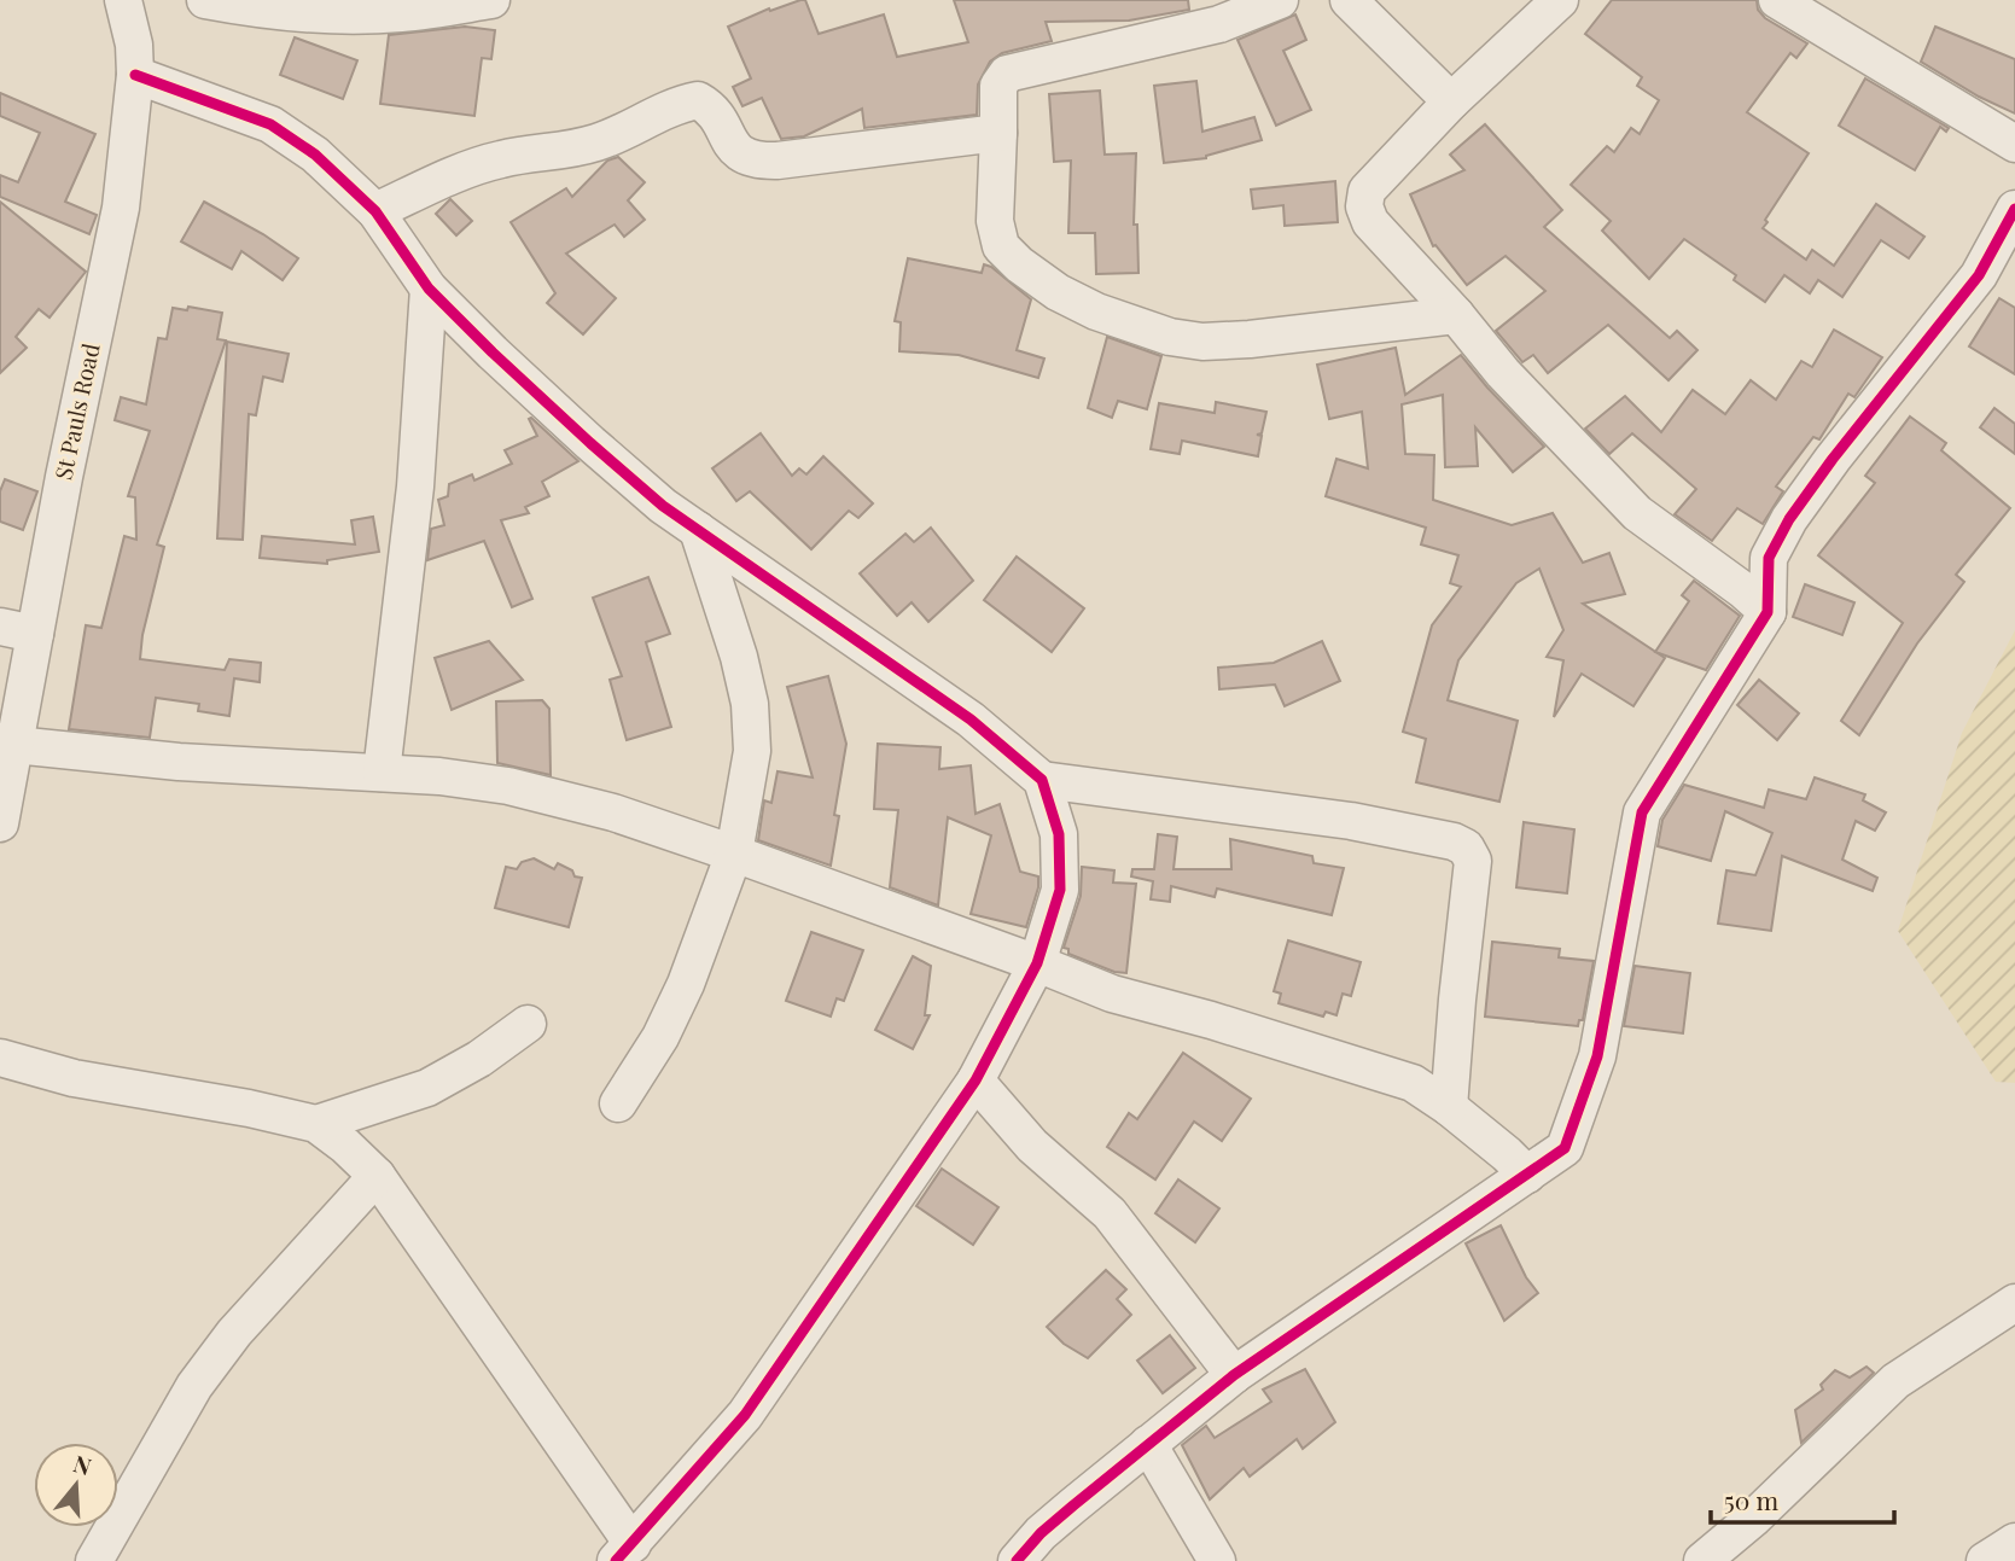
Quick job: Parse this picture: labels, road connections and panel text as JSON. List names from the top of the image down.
{
  "streets": {
    "street": ["St Pauls Road"]
  },
  "scale_bar": "50 m",
  "north": "top"
}
